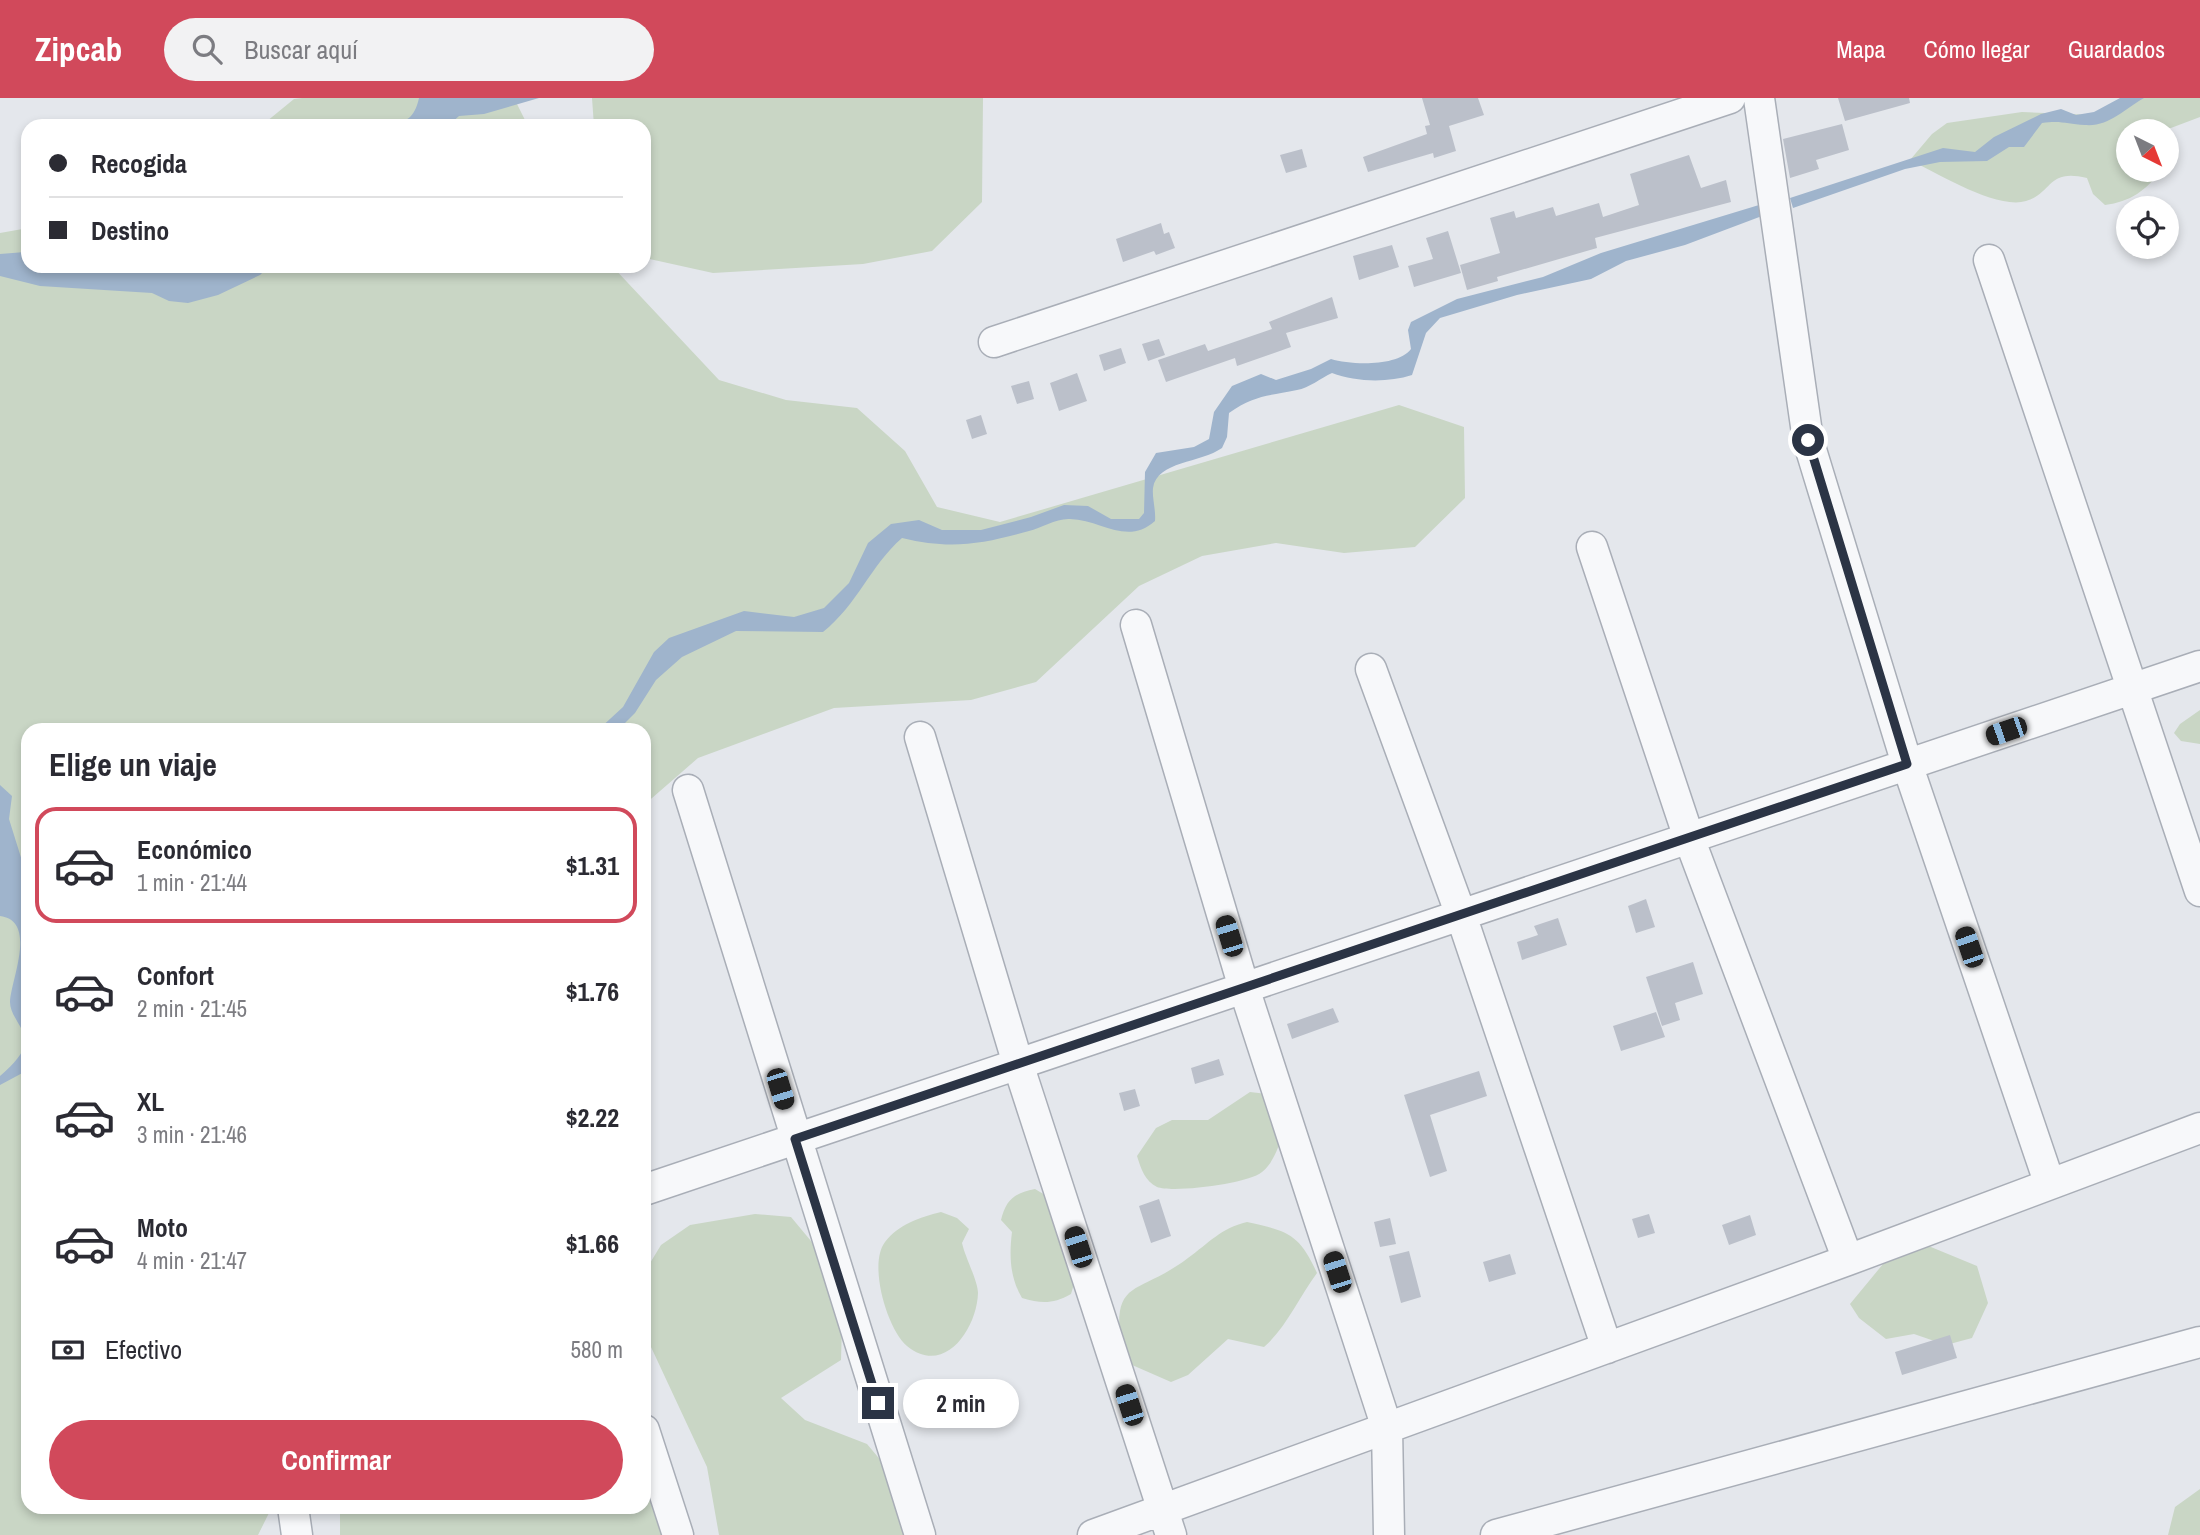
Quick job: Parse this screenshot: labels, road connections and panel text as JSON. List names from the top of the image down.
{
  "north": "bottom right",
  "page": {
    "header": "Zipcab",
    "search": "Buscar aquí",
    "nav": ["Mapa", "Cómo llegar", "Guardados"],
    "banner": ["Recogida", "Destino"],
    "heading": "Elige un viaje",
    "list": [
      {
        "name": "Económico",
        "note": "1 min · 21:44",
        "value": "$1.31"
      },
      {
        "name": "Confort",
        "note": "2 min · 21:45",
        "value": "$1.76"
      },
      {
        "name": "XL",
        "note": "3 min · 21:46",
        "value": "$2.22"
      },
      {
        "name": "Moto",
        "note": "4 min · 21:47",
        "value": "$1.66"
      }
    ],
    "pay": ["Efectivo", "580 m"],
    "bubble": "2 min",
    "buttons": "Confirmar"
  }
}
